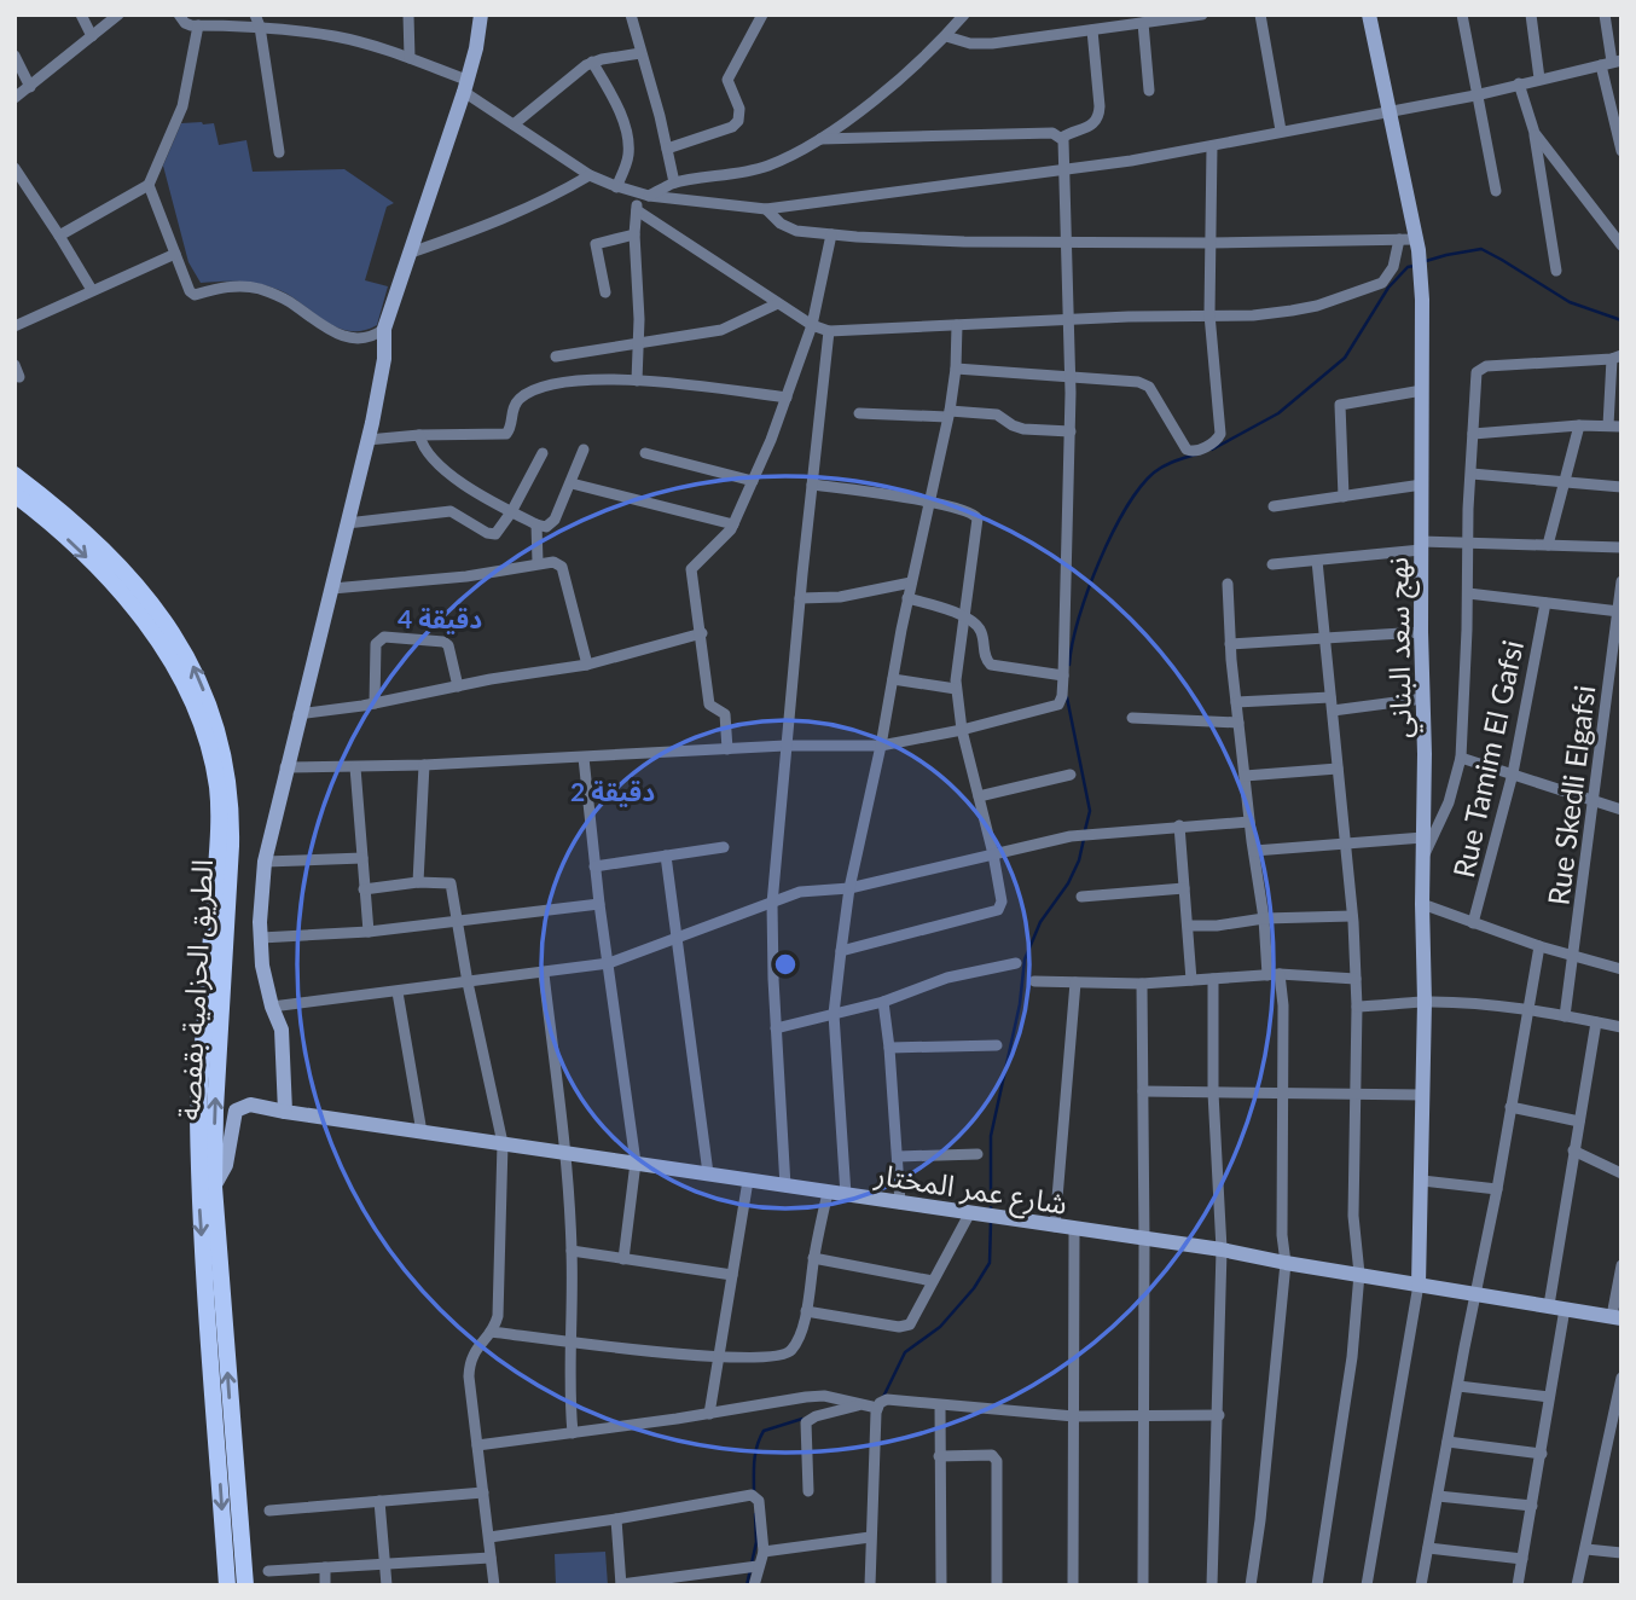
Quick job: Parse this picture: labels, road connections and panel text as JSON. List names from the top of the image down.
{
  "streets": {
    "main road": ["الطريق الحزامية بقفصة"],
    "street": [
      "نهج سعد البناني",
      "Rue Tamim El Gafsi",
      "Rue Skedli Elgafsi",
      "شارع عمر المختار"
    ]
  },
  "crossings": [
    ["نهج سعد البناني", "شارع عمر المختار"],
    ["الطريق الحزامية بقفصة", "شارع عمر المختار"]
  ],
  "rings": ["4 دقيقة", "2 دقيقة"]
}
